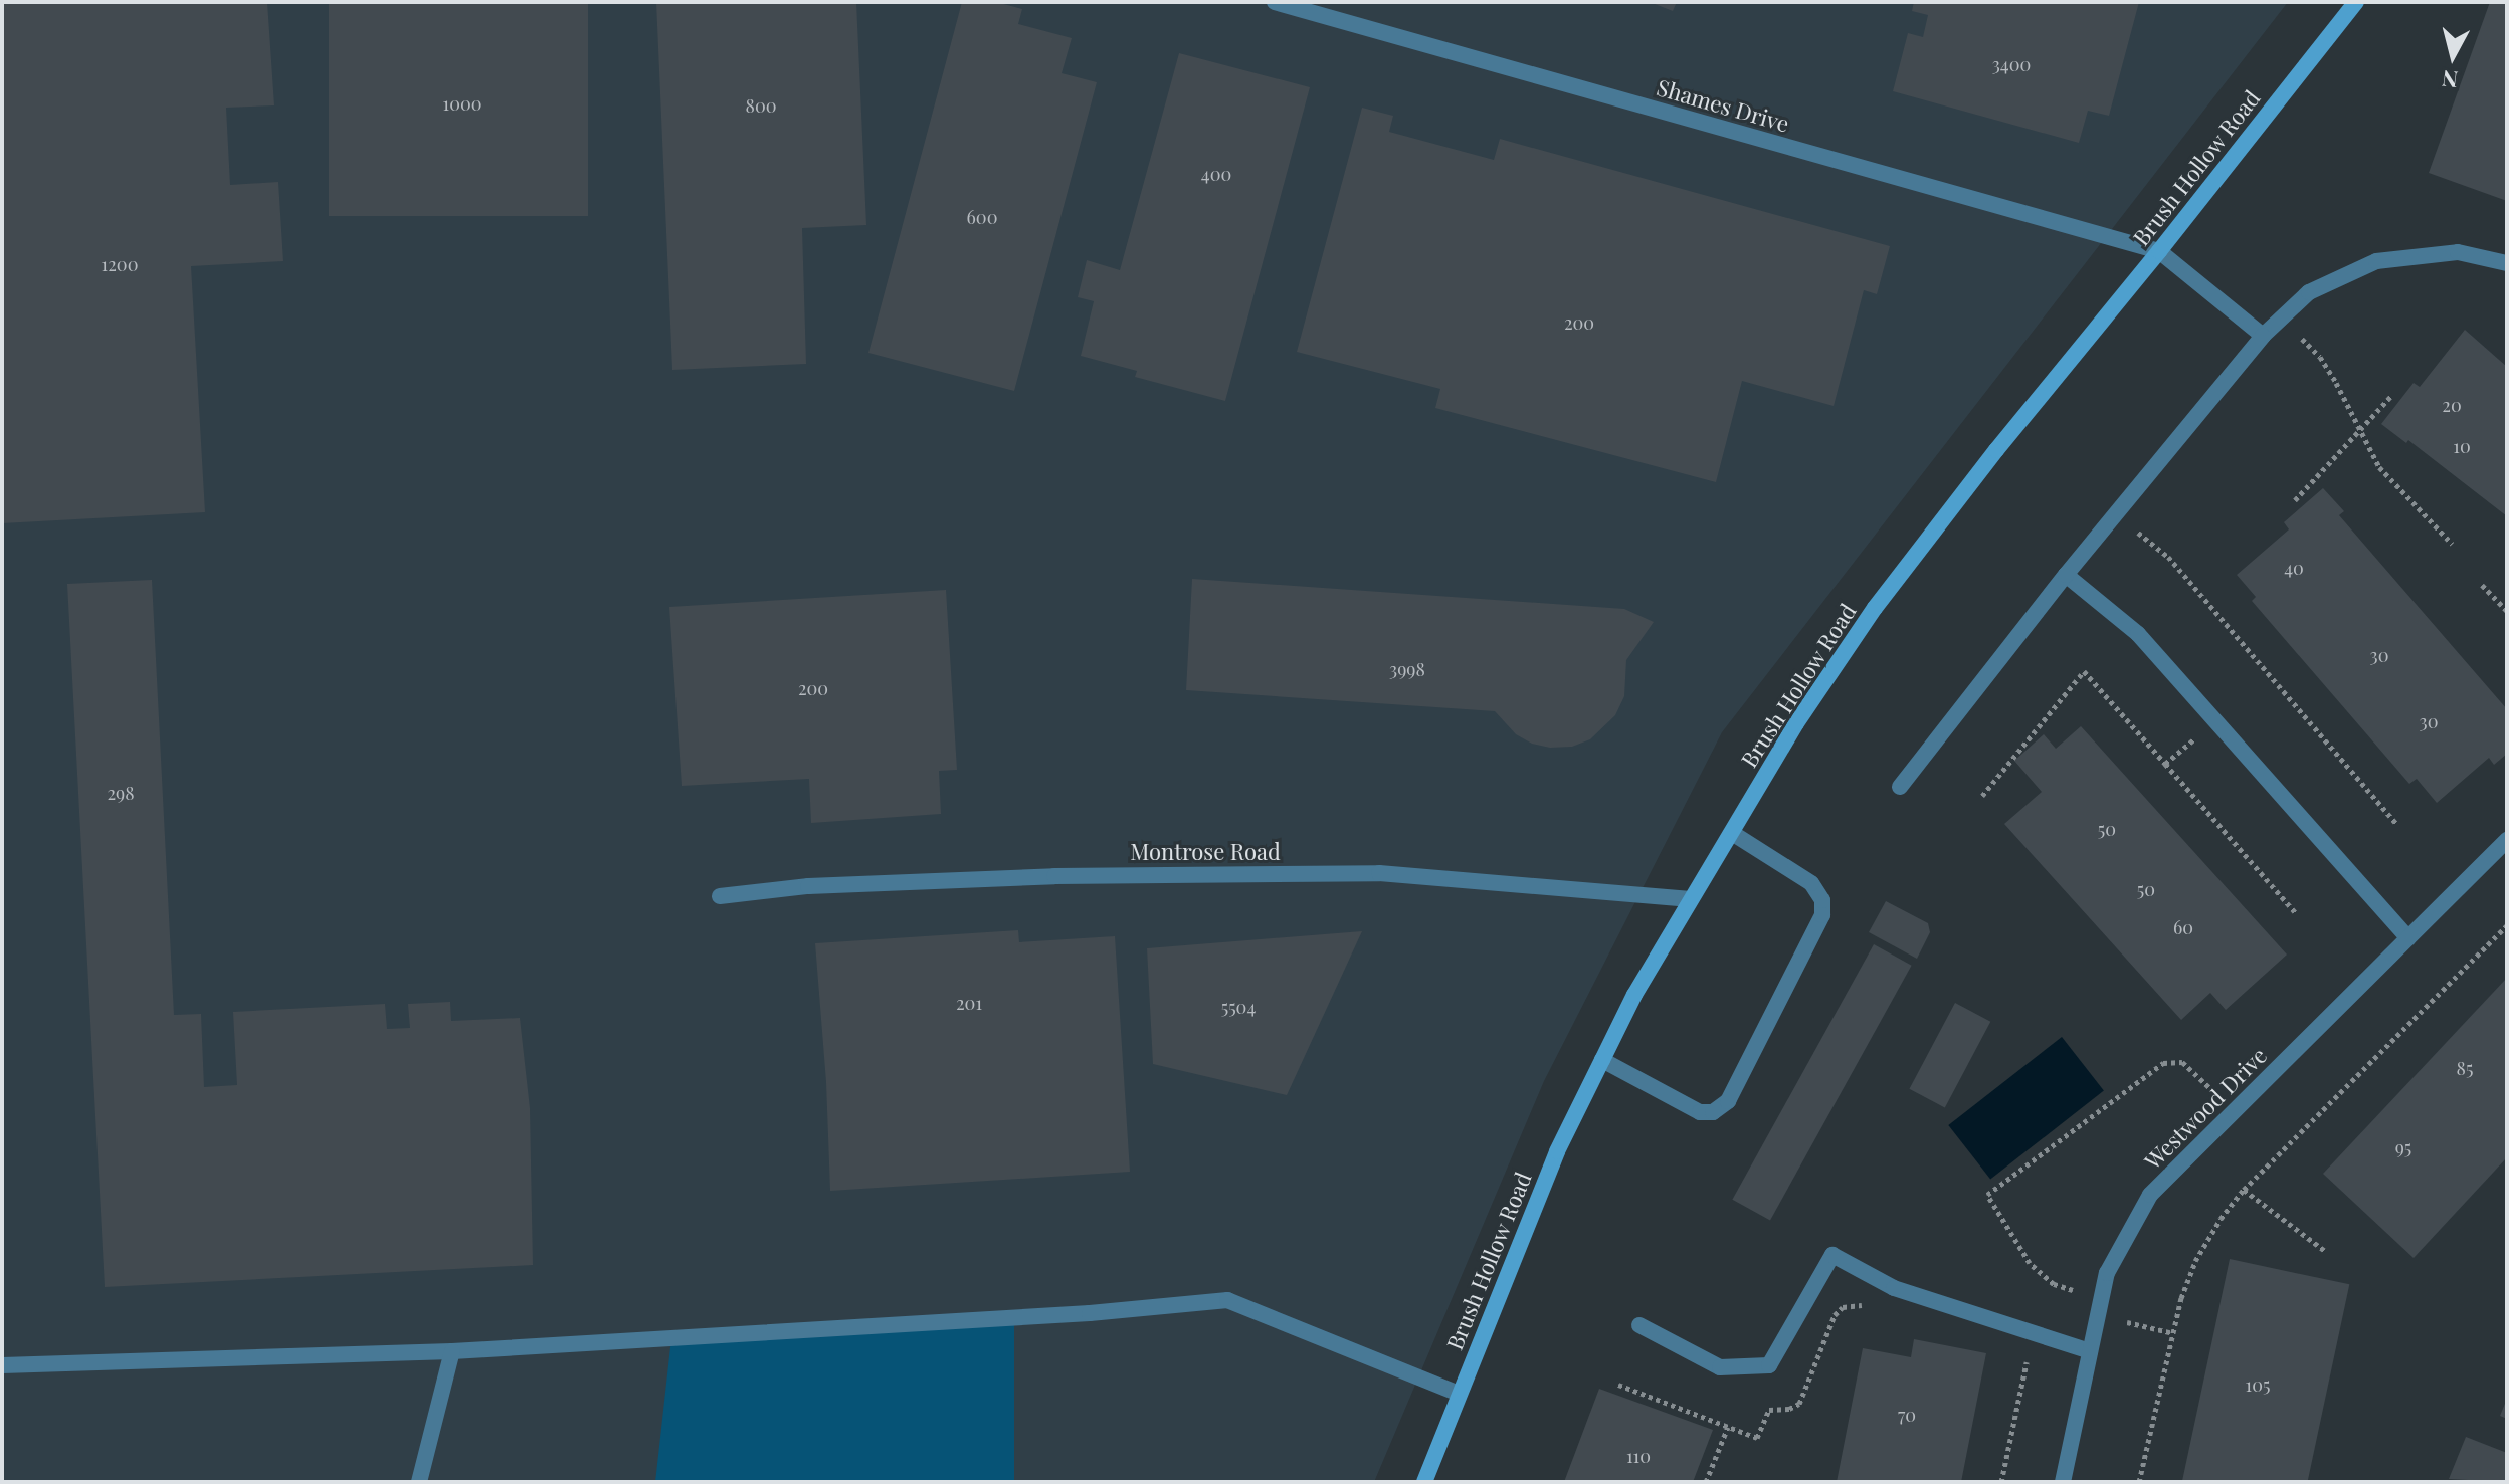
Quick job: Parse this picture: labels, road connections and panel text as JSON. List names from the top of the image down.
{
  "streets": {
    "main road": ["Brush Hollow Road"],
    "street": ["Shames Drive", "Montrose Road", "Westwood Drive"]
  },
  "crossings": [
    ["Shames Drive", "Brush Hollow Road"],
    ["Brush Hollow Road", "Montrose Road"]
  ],
  "house_numbers": [
    "3400",
    "1000",
    "800",
    "400",
    "600",
    "1200",
    "200",
    "20",
    "10",
    "40",
    "30",
    "3998",
    "200",
    "30",
    "298",
    "50",
    "50",
    "60",
    "201",
    "5504",
    "85",
    "95",
    "105",
    "70",
    "110"
  ],
  "north": "bottom"
}
